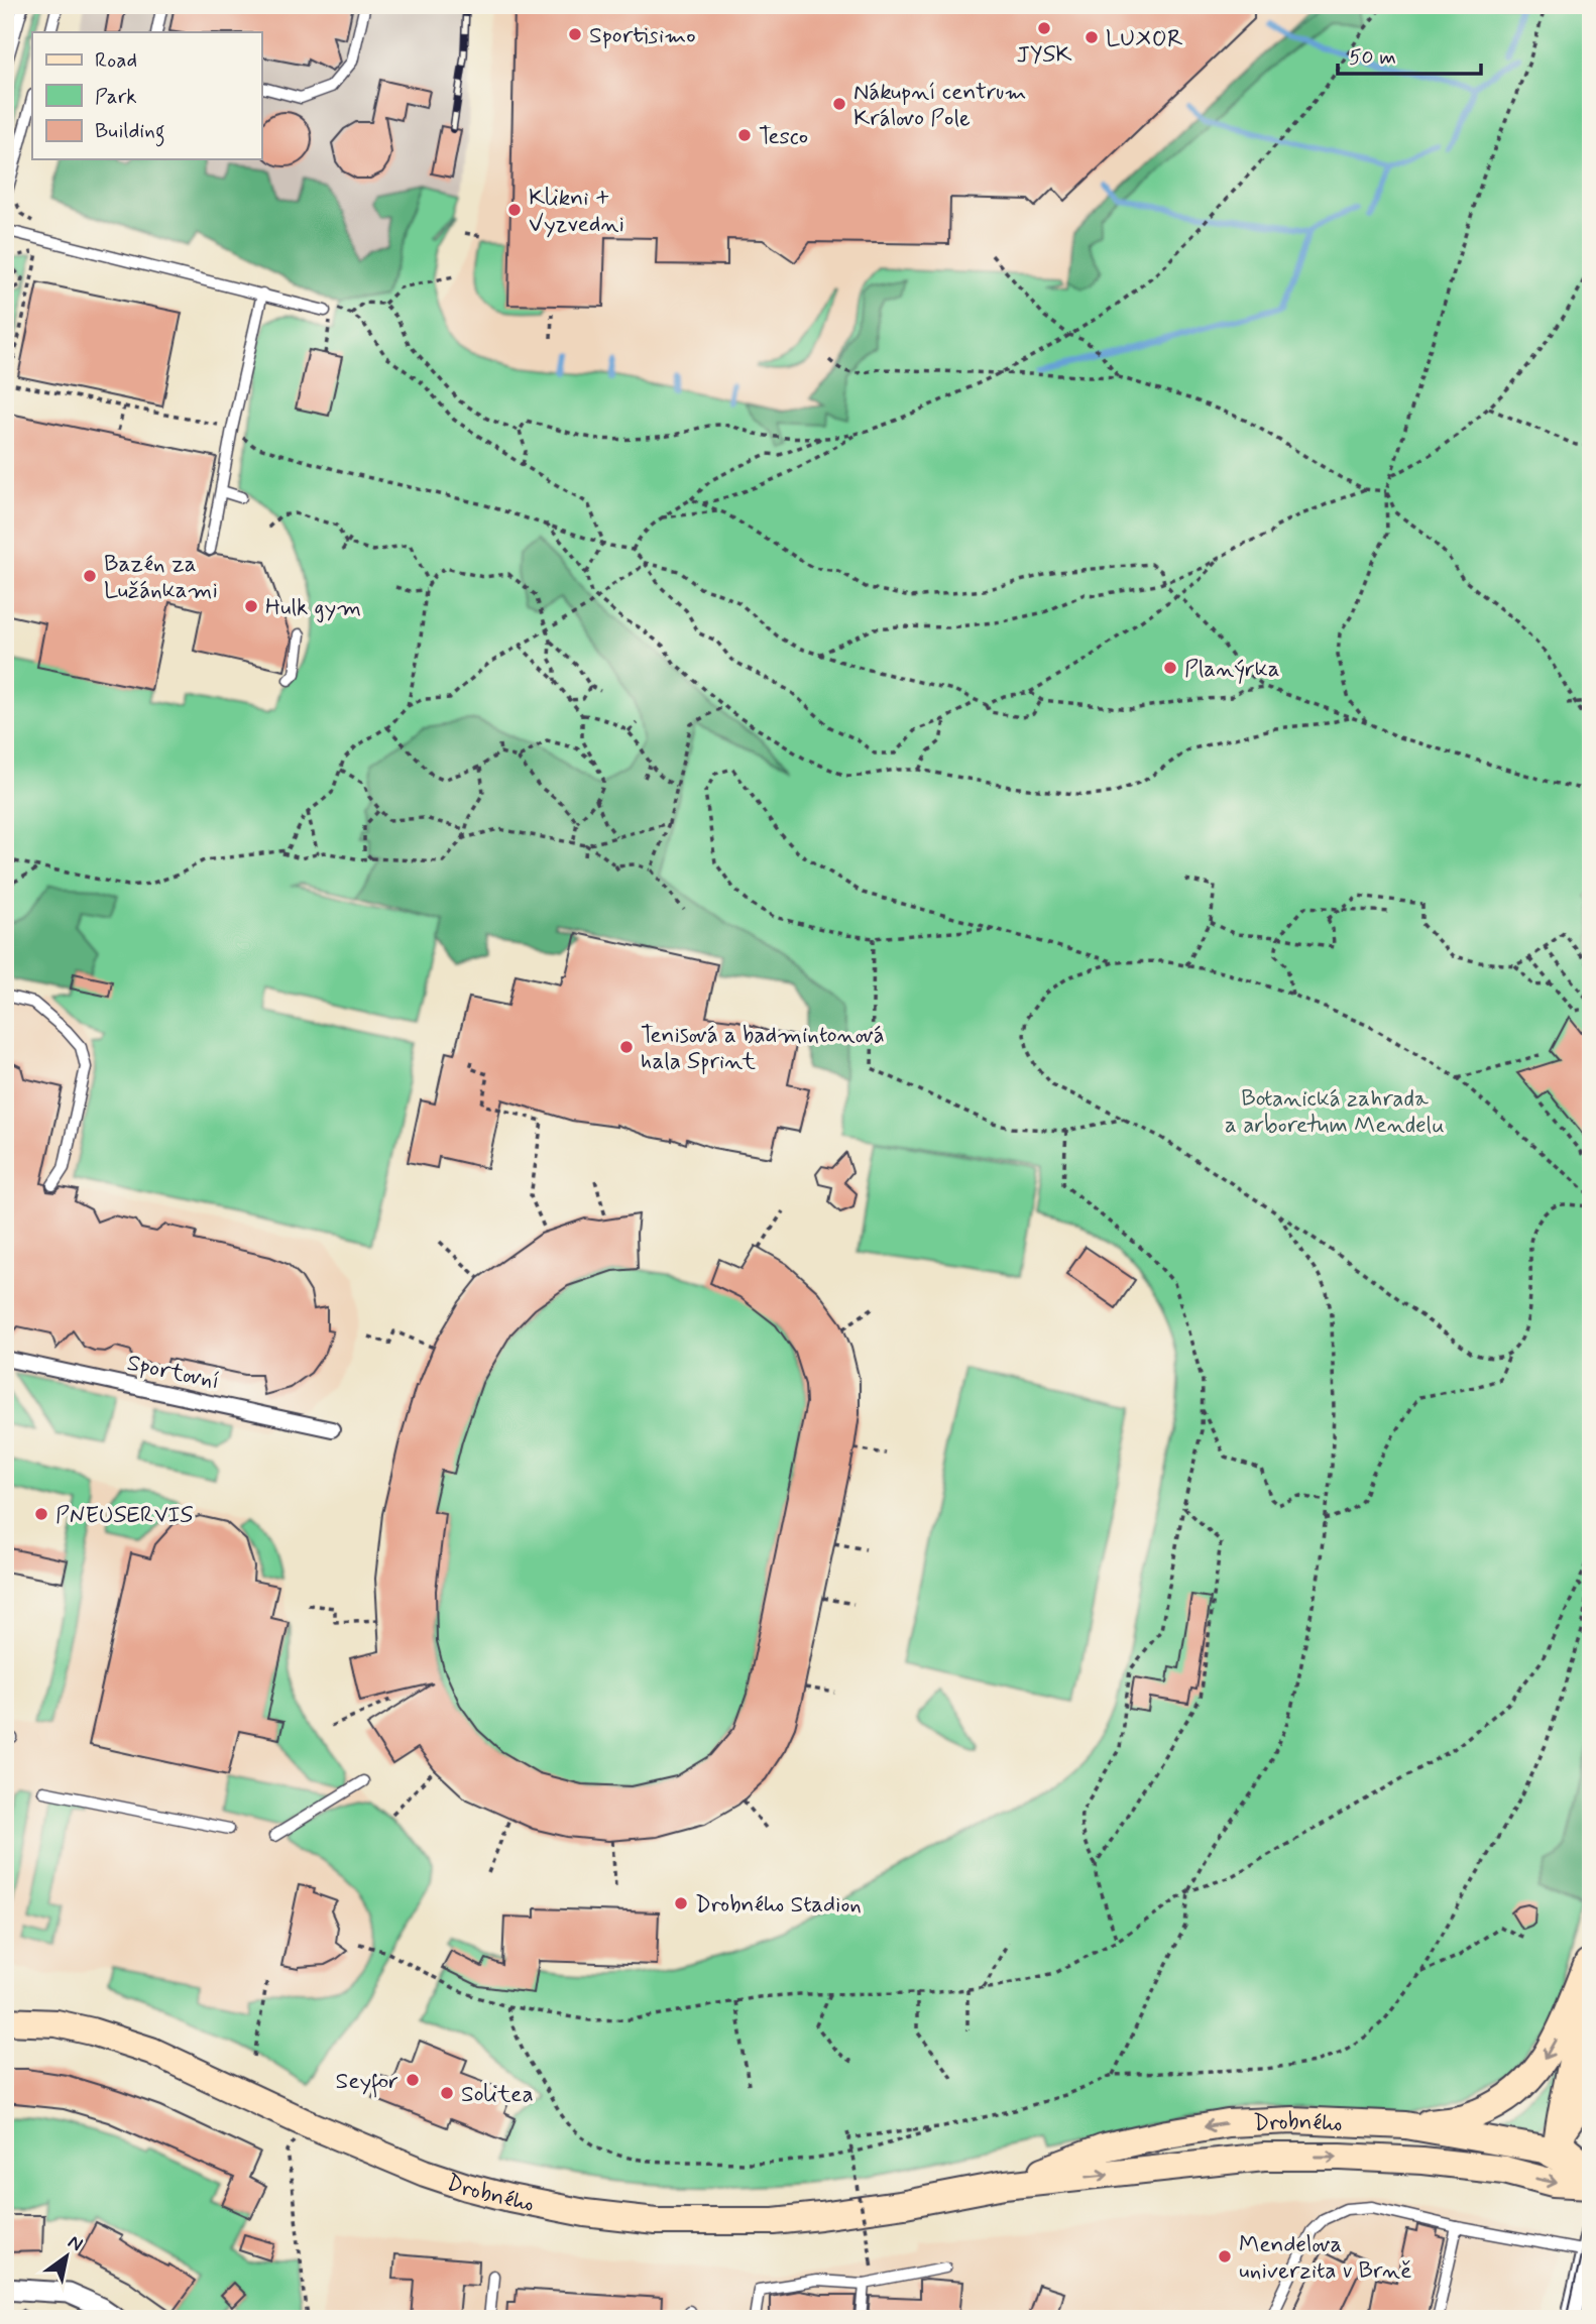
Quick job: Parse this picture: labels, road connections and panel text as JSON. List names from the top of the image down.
{
  "streets": {
    "main road": ["Drobného"],
    "street": ["Sportovní"]
  },
  "parks": ["Botanická zahrada a arboretum Mendelu"],
  "places": [
    "JYSK",
    "Sportisimo",
    "LUXOR",
    "Nákupní centrum Královo Pole",
    "Tesco",
    "Klikni + Vyzvedni",
    "Bazén za Lužánkami",
    "Hulk gym",
    "Planýrka",
    "Tenisová a badmintonová hala Sprint",
    "PNEUSERVIS",
    "Drobného Stadion",
    "Seyfor",
    "Solitea",
    "Mendelova univerzita v Brně"
  ],
  "legend": ["Road", "Park", "Building"],
  "scale_bar": "50 m",
  "north": "top right"
}
